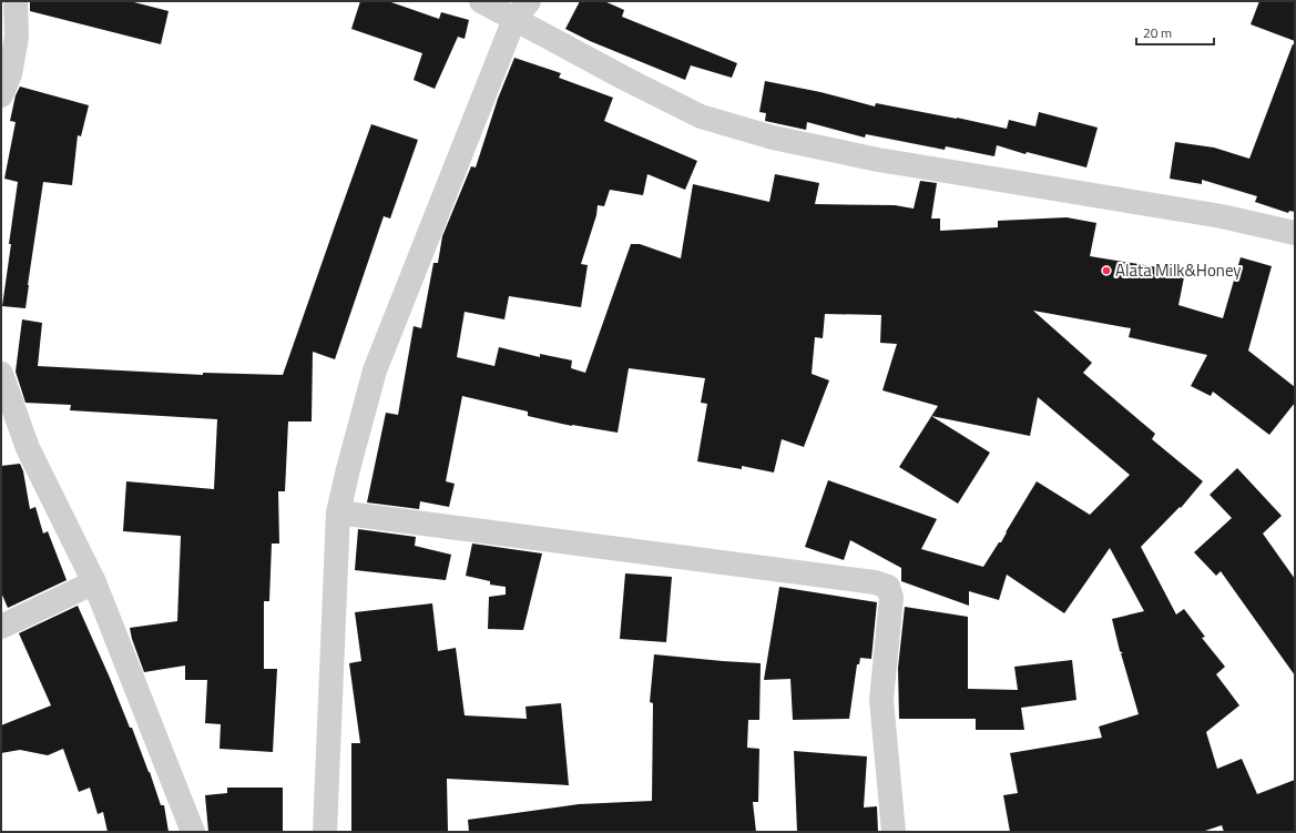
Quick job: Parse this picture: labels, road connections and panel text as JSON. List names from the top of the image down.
{
  "places": ["Alata Milk&Honey"],
  "scale_bar": "20 m"
}
